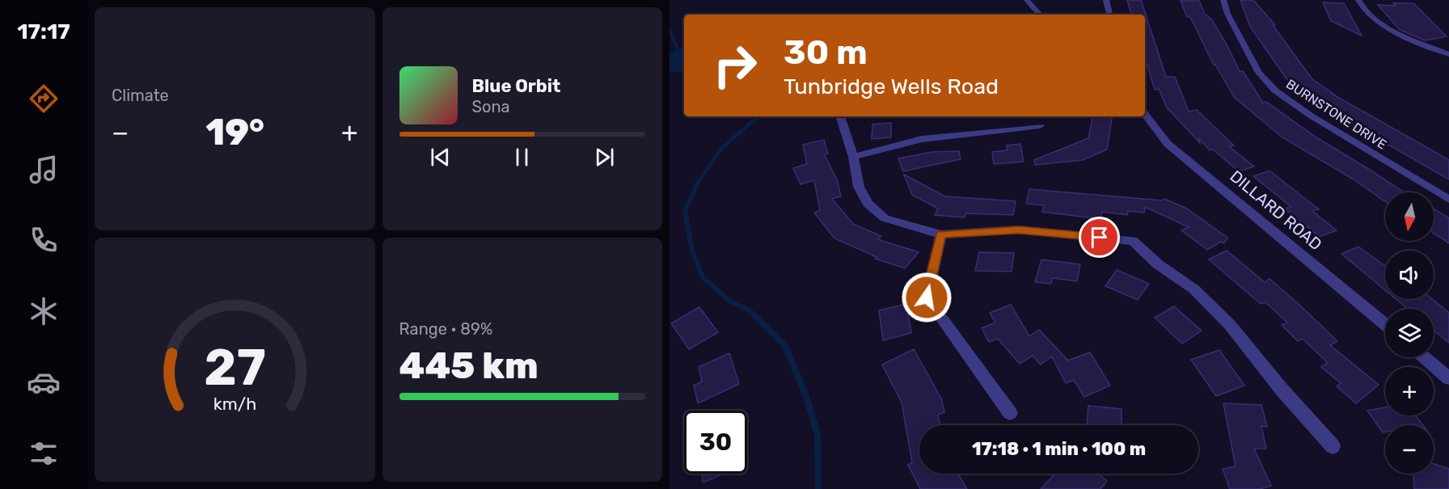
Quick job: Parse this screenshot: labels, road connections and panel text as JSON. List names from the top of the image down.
{
  "streets": {
    "street": ["BURNSTONE DRIVE", "DILLARD ROAD"]
  },
  "north": "bottom",
  "page": {
    "tabs": "17:17",
    "tile": [
      "Climate",
      ["Range · 89%", "445 km"]
    ],
    "turn": ["30 m", "Tunbridge Wells Road"],
    "song": ["Blue Orbit", "Sona"],
    "heat": ["−", "19°", "+"],
    "map_buttons": ["+", "−"],
    "limit": "30",
    "trip": "17:18 · 1 min · 100 m",
    "gauge": ["27", "km/h"]
  }
}
